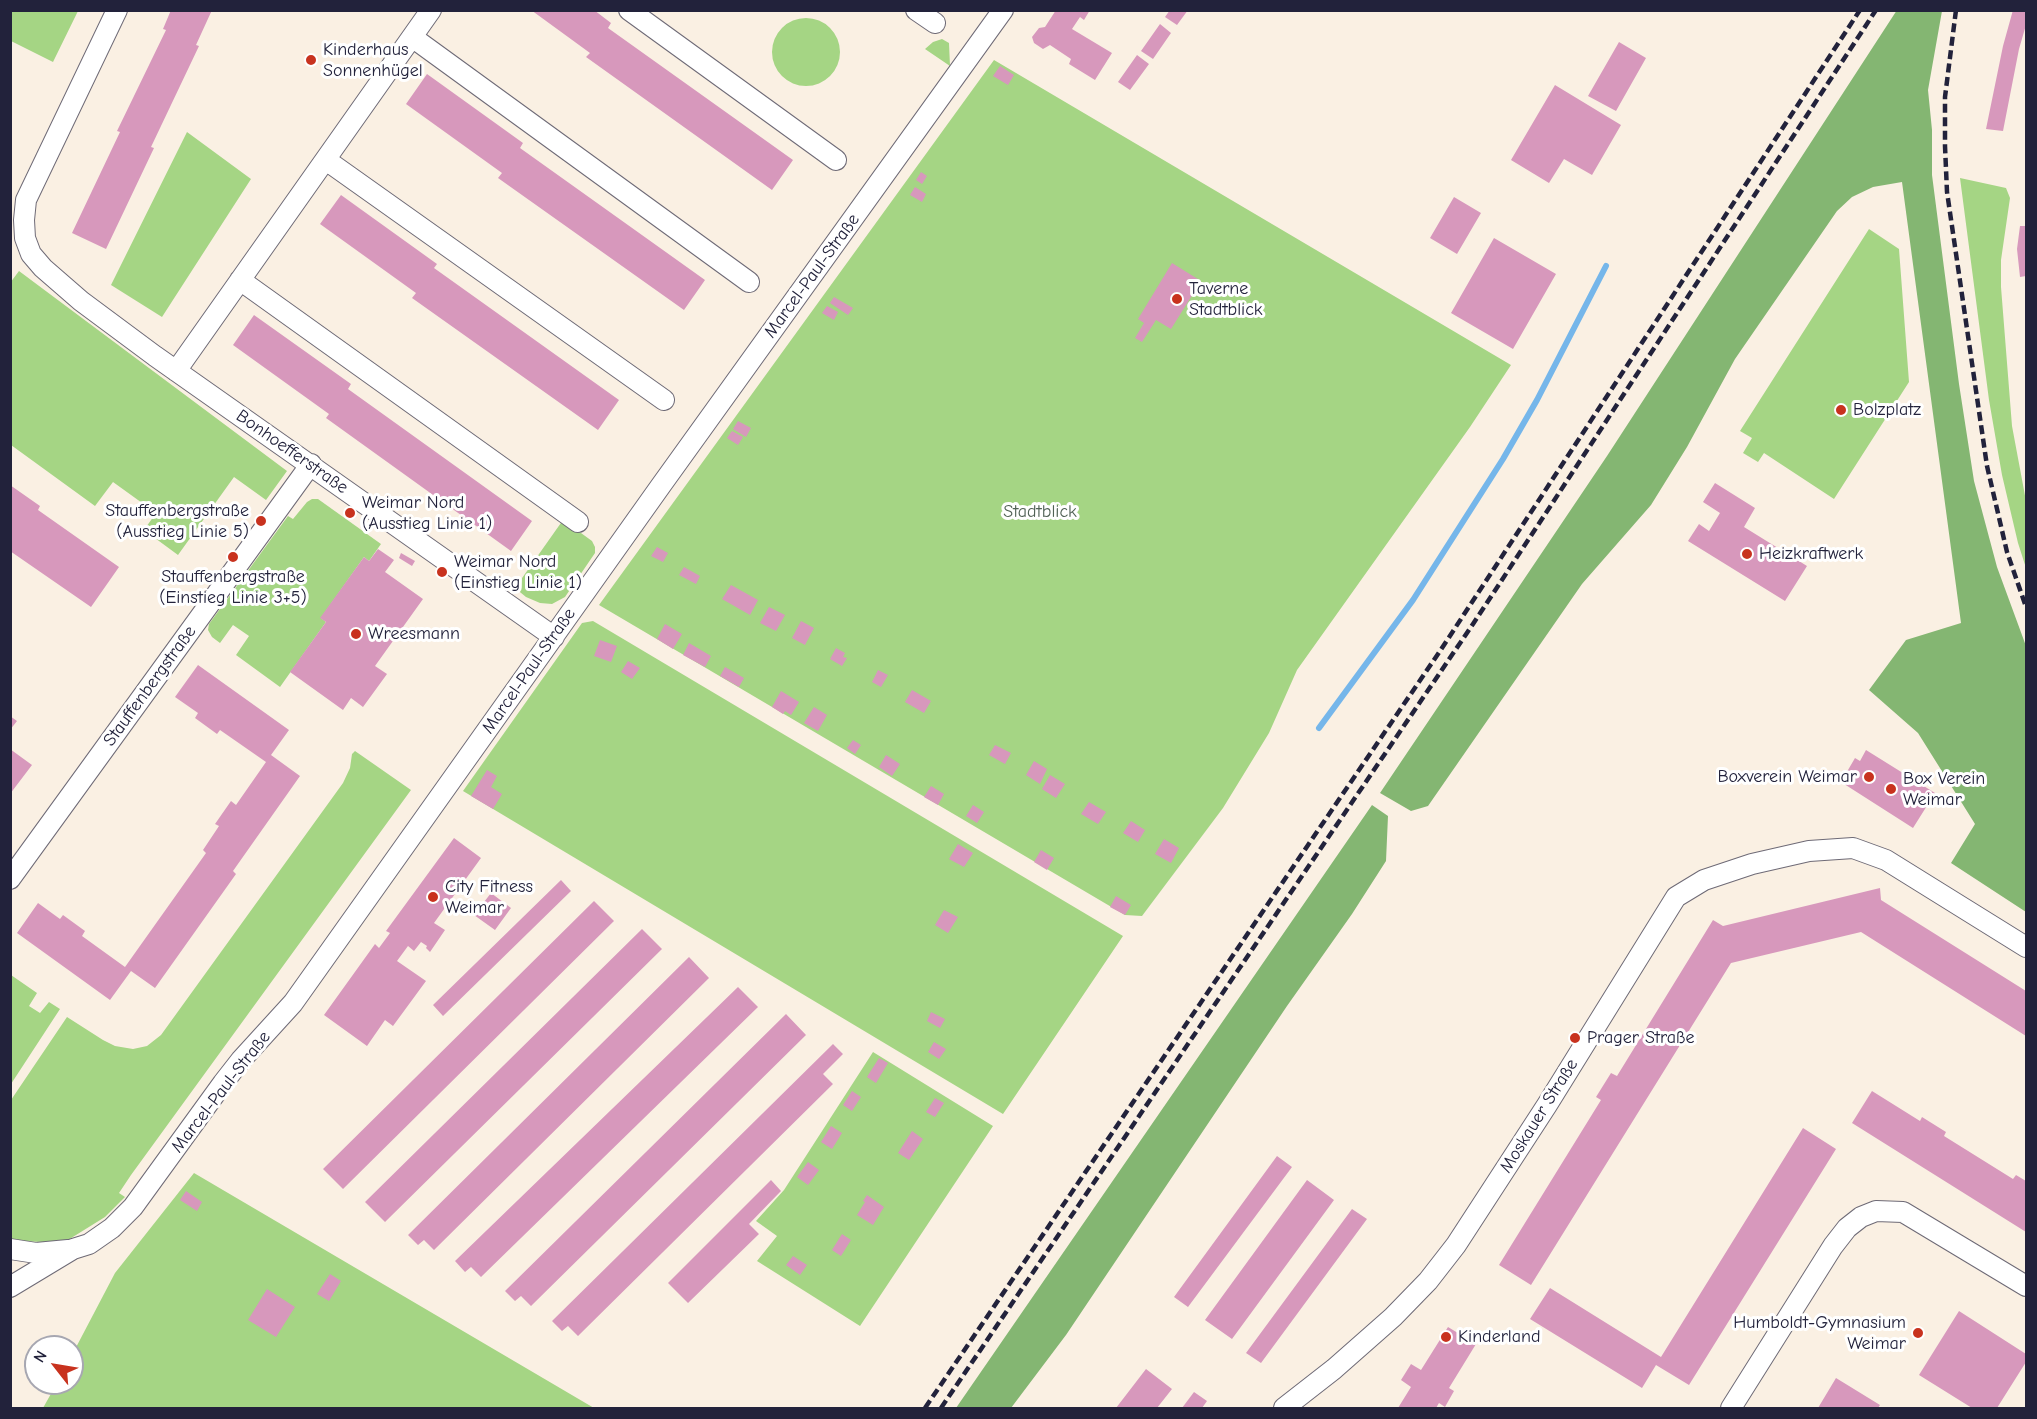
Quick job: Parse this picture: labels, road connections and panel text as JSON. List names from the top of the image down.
{
  "streets": {
    "street": [
      "Marcel-Paul-Straße",
      "Bonhoefferstraße",
      "Stauffenbergstraße",
      "Moskauer Straße"
    ]
  },
  "crossings": [
    ["Marcel-Paul-Straße", "Bonhoefferstraße"],
    ["Bonhoefferstraße", "Stauffenbergstraße"]
  ],
  "parks": ["Stadtblick"],
  "places": [
    "Kinderhaus Sonnenhügel",
    "Taverne Stadtblick",
    "Bolzplatz",
    "Weimar Nord (Ausstieg Linie 1)",
    "Stauffenbergstraße (Ausstieg Linie 5)",
    "Heizkraftwerk",
    "Stauffenbergstraße (Einstieg Linie 3+5)",
    "Weimar Nord (Einstieg Linie 1)",
    "Wreesmann",
    "Boxverein Weimar",
    "Box Verein Weimar",
    "City Fitness Weimar",
    "Prager Straße",
    "Humboldt-Gymnasium Weimar",
    "Kinderland"
  ],
  "north": "top left"
}
